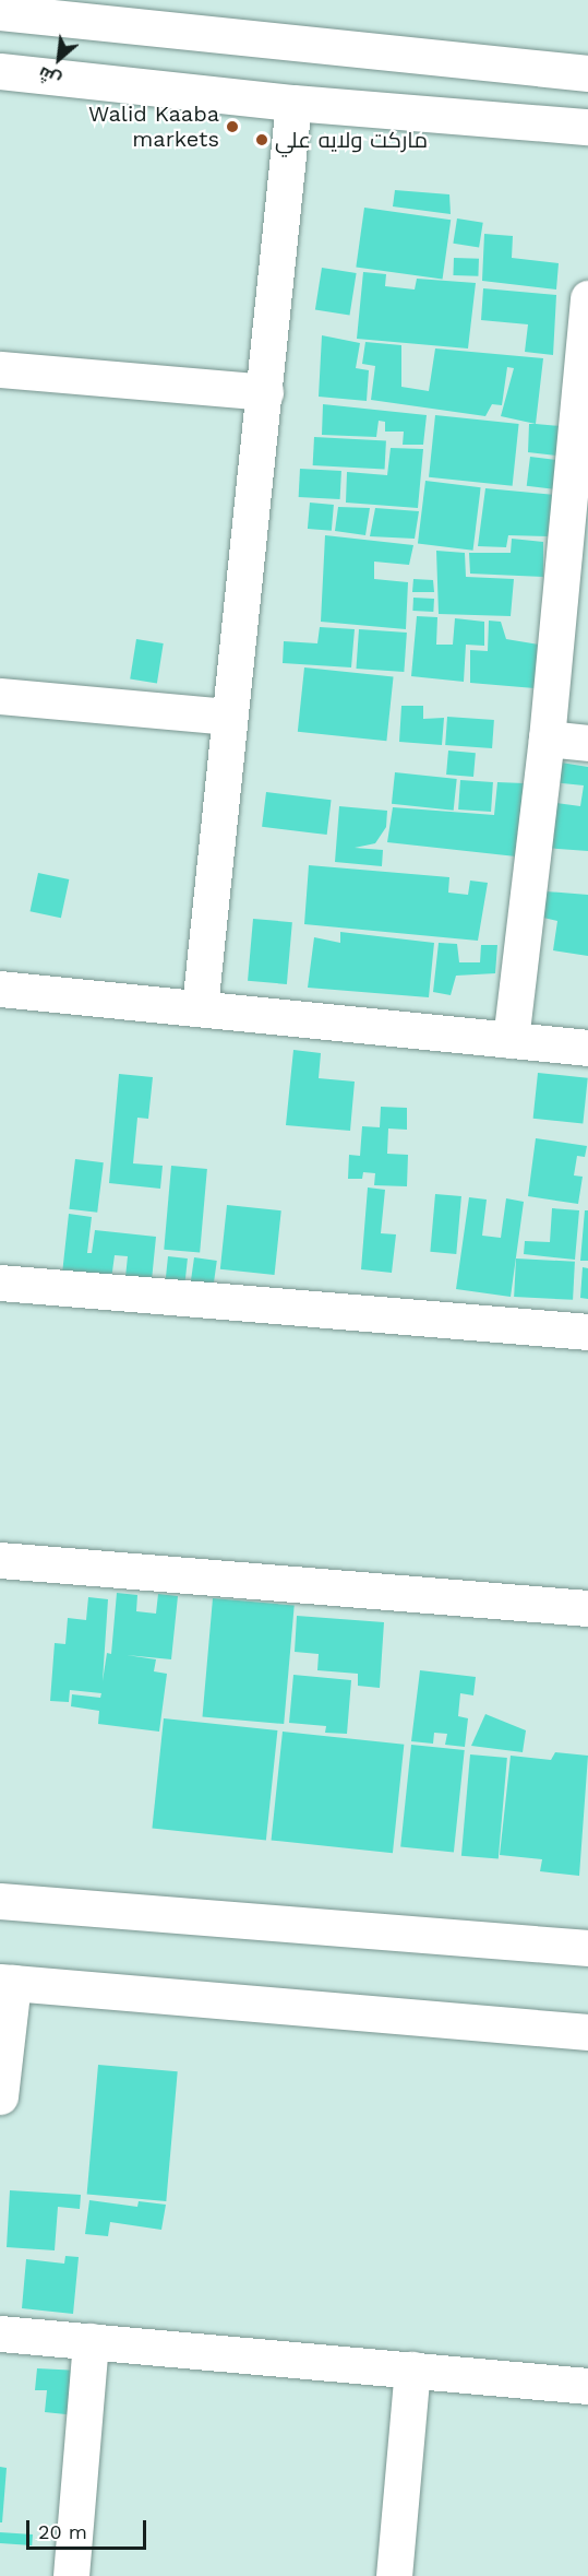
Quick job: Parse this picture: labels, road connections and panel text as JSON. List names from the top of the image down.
{
  "places": ["Walid Kaaba markets", "ماركت ولايه علي"],
  "scale_bar": "20 m",
  "north": "bottom left"
}
